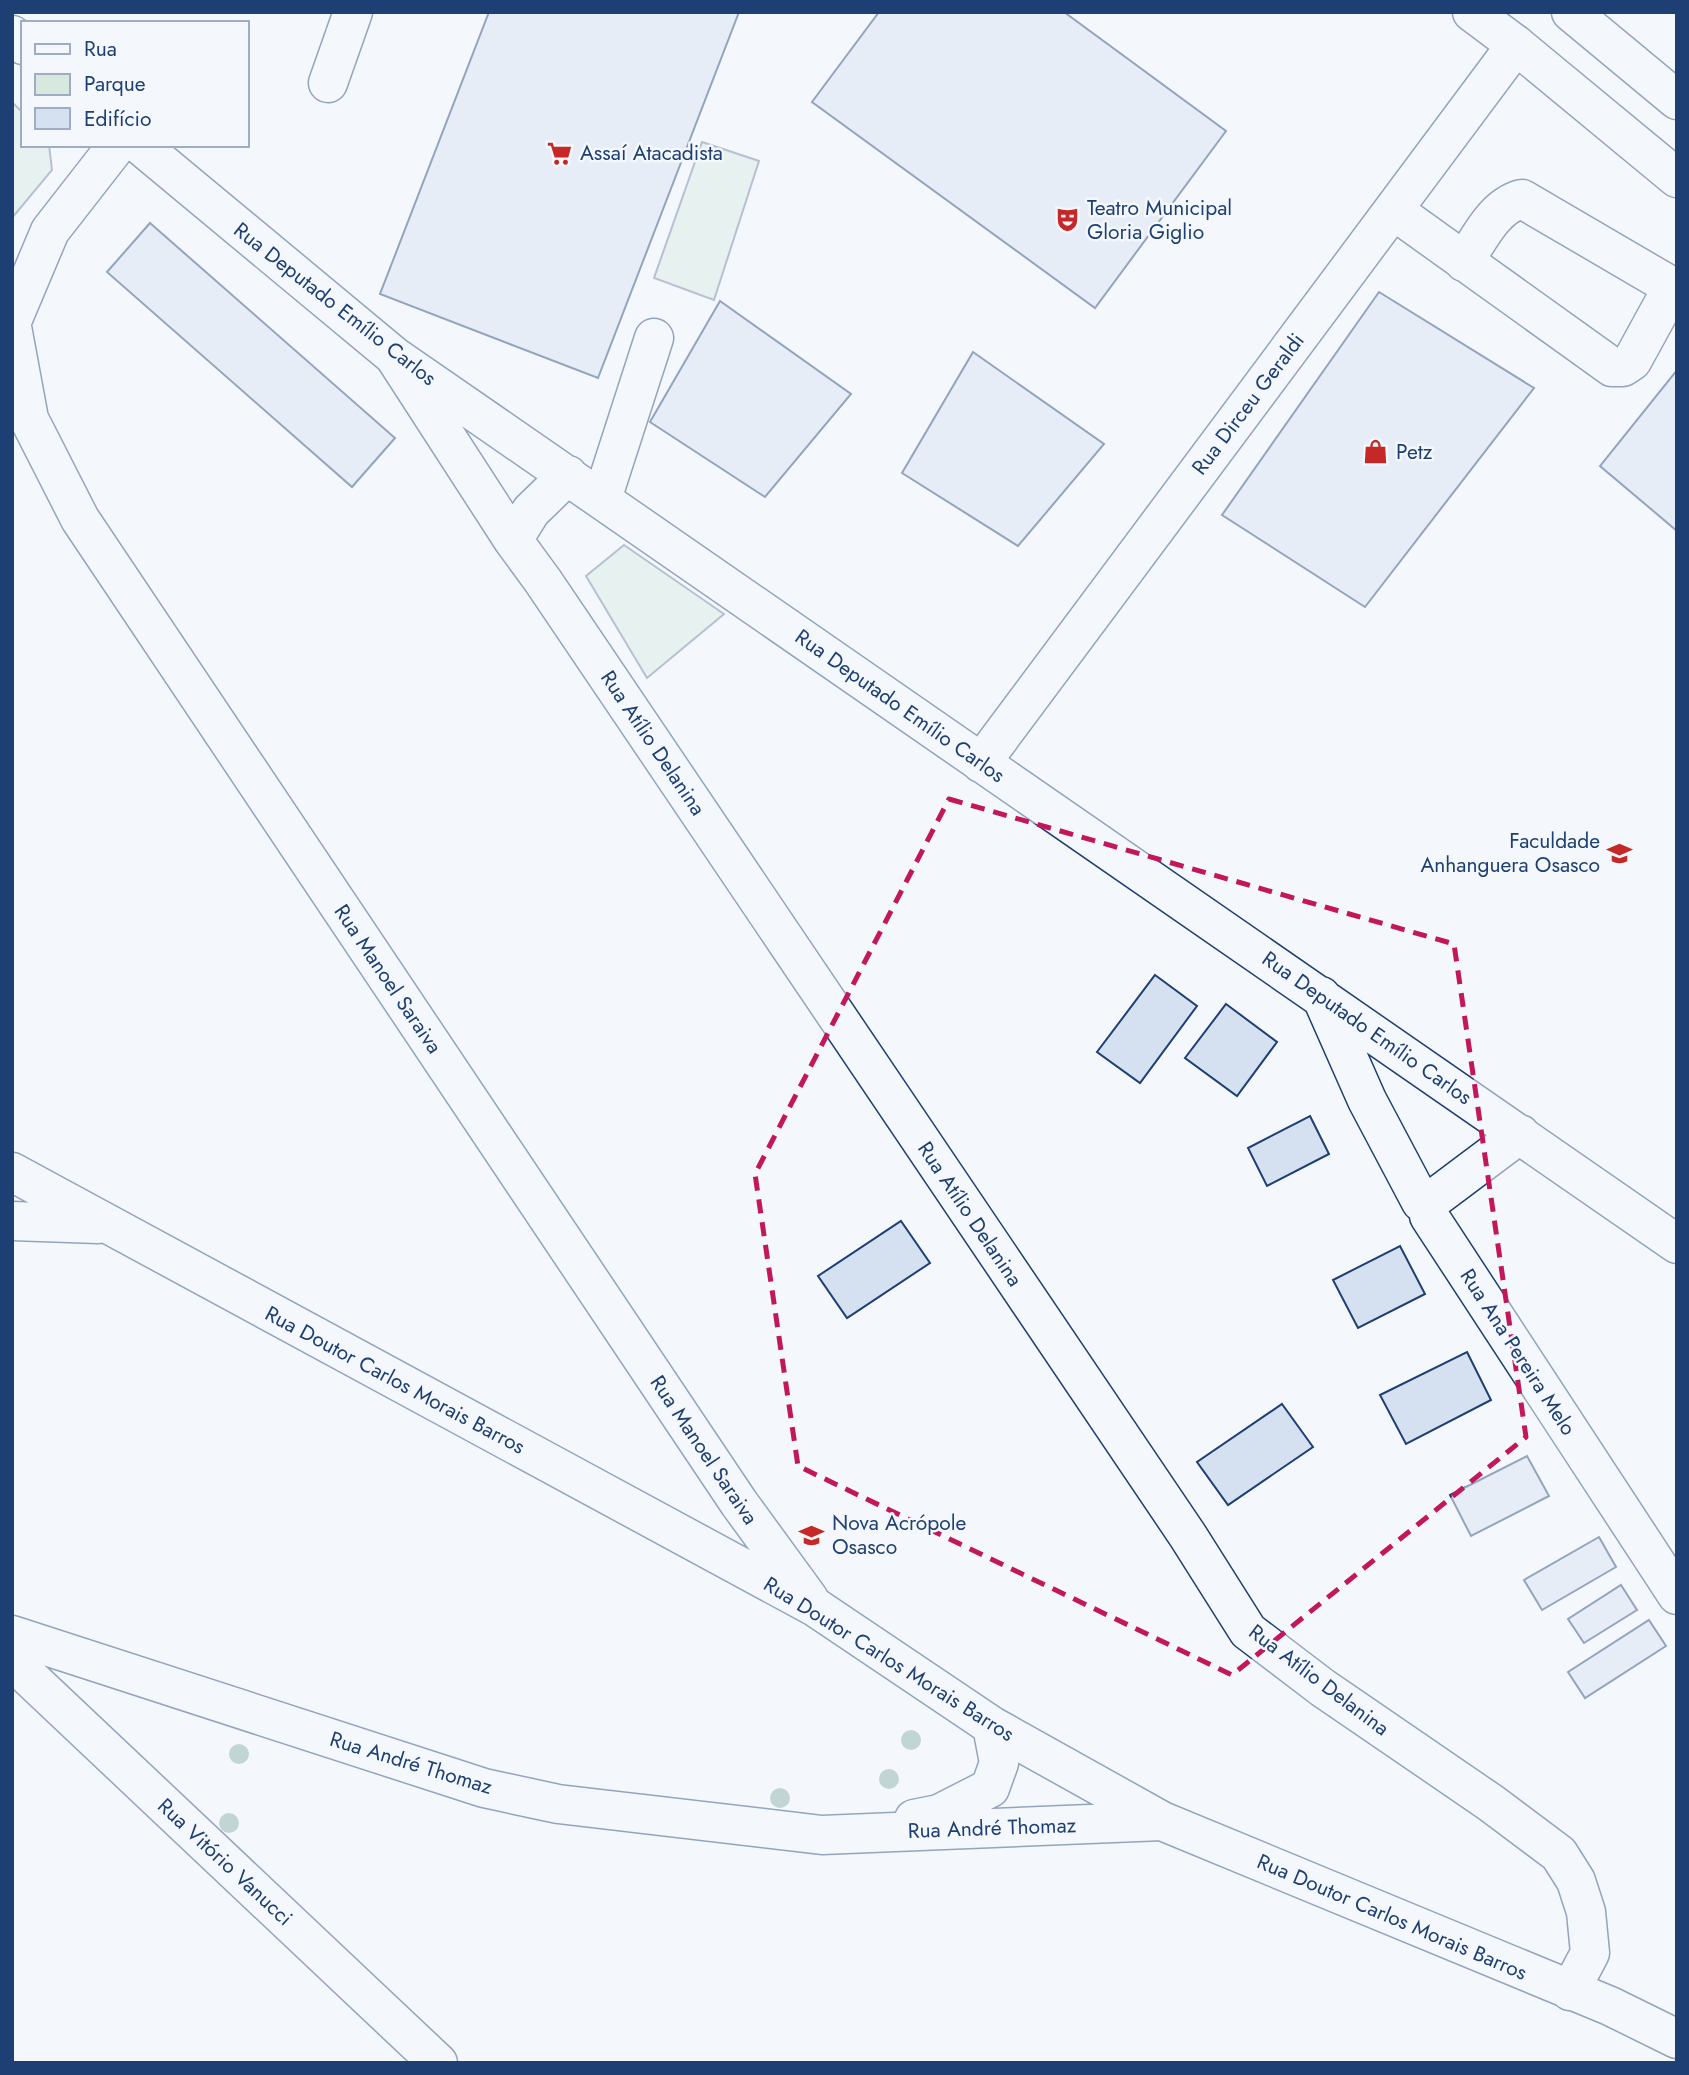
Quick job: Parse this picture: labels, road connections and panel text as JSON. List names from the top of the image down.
{
  "streets": {
    "street": [
      "Rua Deputado Emílio Carlos",
      "Rua Dirceu Geraldi",
      "Rua Atílio Delanina",
      "Rua Manoel Saraiva",
      "Rua Ana Pereira Melo",
      "Rua Doutor Carlos Morais Barros",
      "Rua André Thomaz",
      "Rua Vitório Vanucci"
    ]
  },
  "crossings": [
    ["Rua Deputado Emílio Carlos", "Rua Dirceu Geraldi"],
    ["Rua Deputado Emílio Carlos", "Rua Atílio Delanina"],
    ["Rua Deputado Emílio Carlos", "Rua Ana Pereira Melo"],
    ["Rua Atílio Delanina", "Rua Doutor Carlos Morais Barros"],
    ["Rua Manoel Saraiva", "Rua Doutor Carlos Morais Barros"],
    ["Rua Doutor Carlos Morais Barros", "Rua André Thomaz"]
  ],
  "places": {
    "supermarket": ["Assaí Atacadista"],
    "theatre": ["Teatro Municipal Gloria Giglio"],
    "shop": ["Petz"],
    "school or university": ["Faculdade Anhanguera Osasco", "Nova Acrópole Osasco"]
  },
  "legend": ["Rua", "Parque", "Edifício"]
}
